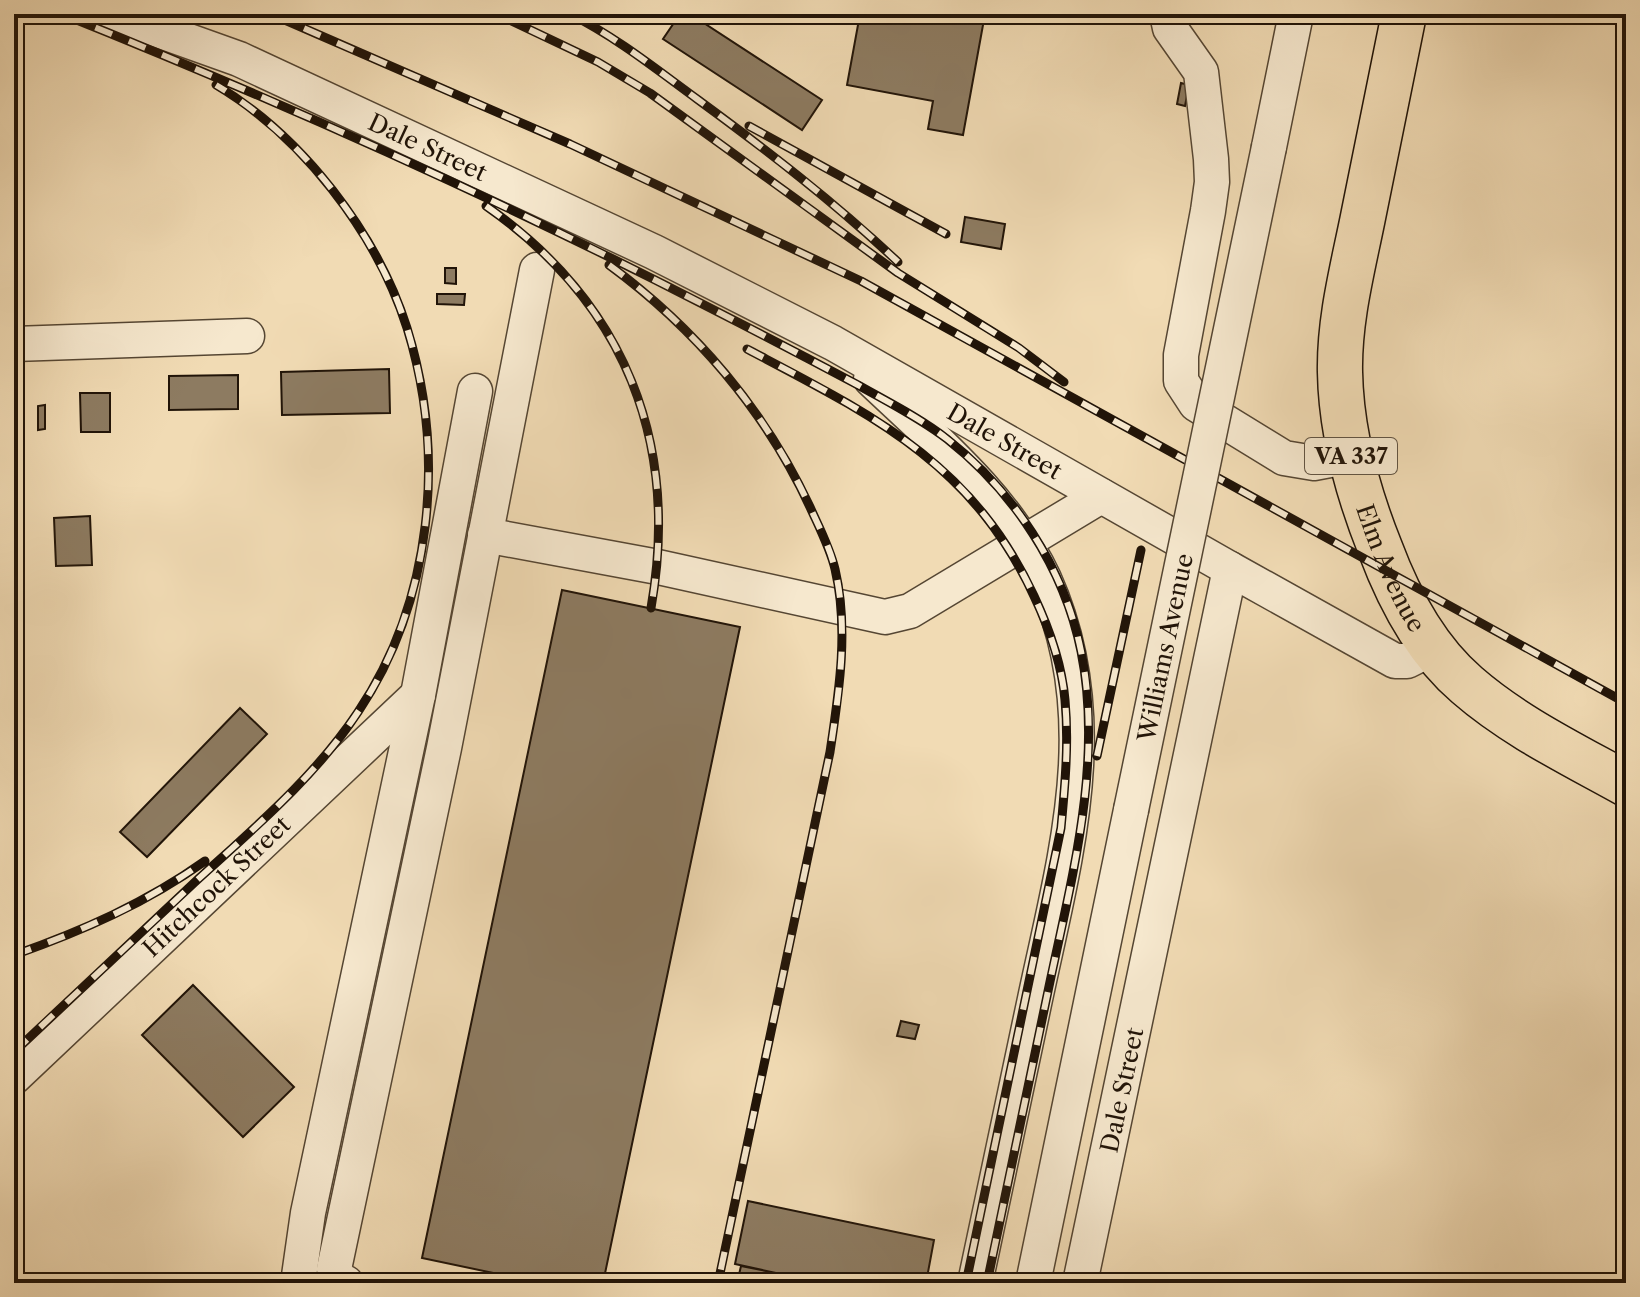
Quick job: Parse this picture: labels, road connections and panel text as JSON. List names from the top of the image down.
{
  "streets": {
    "main road": ["VA 337", "Elm Avenue"],
    "street": ["Dale Street", "Williams Avenue", "Hitchcock Street"]
  }
}
